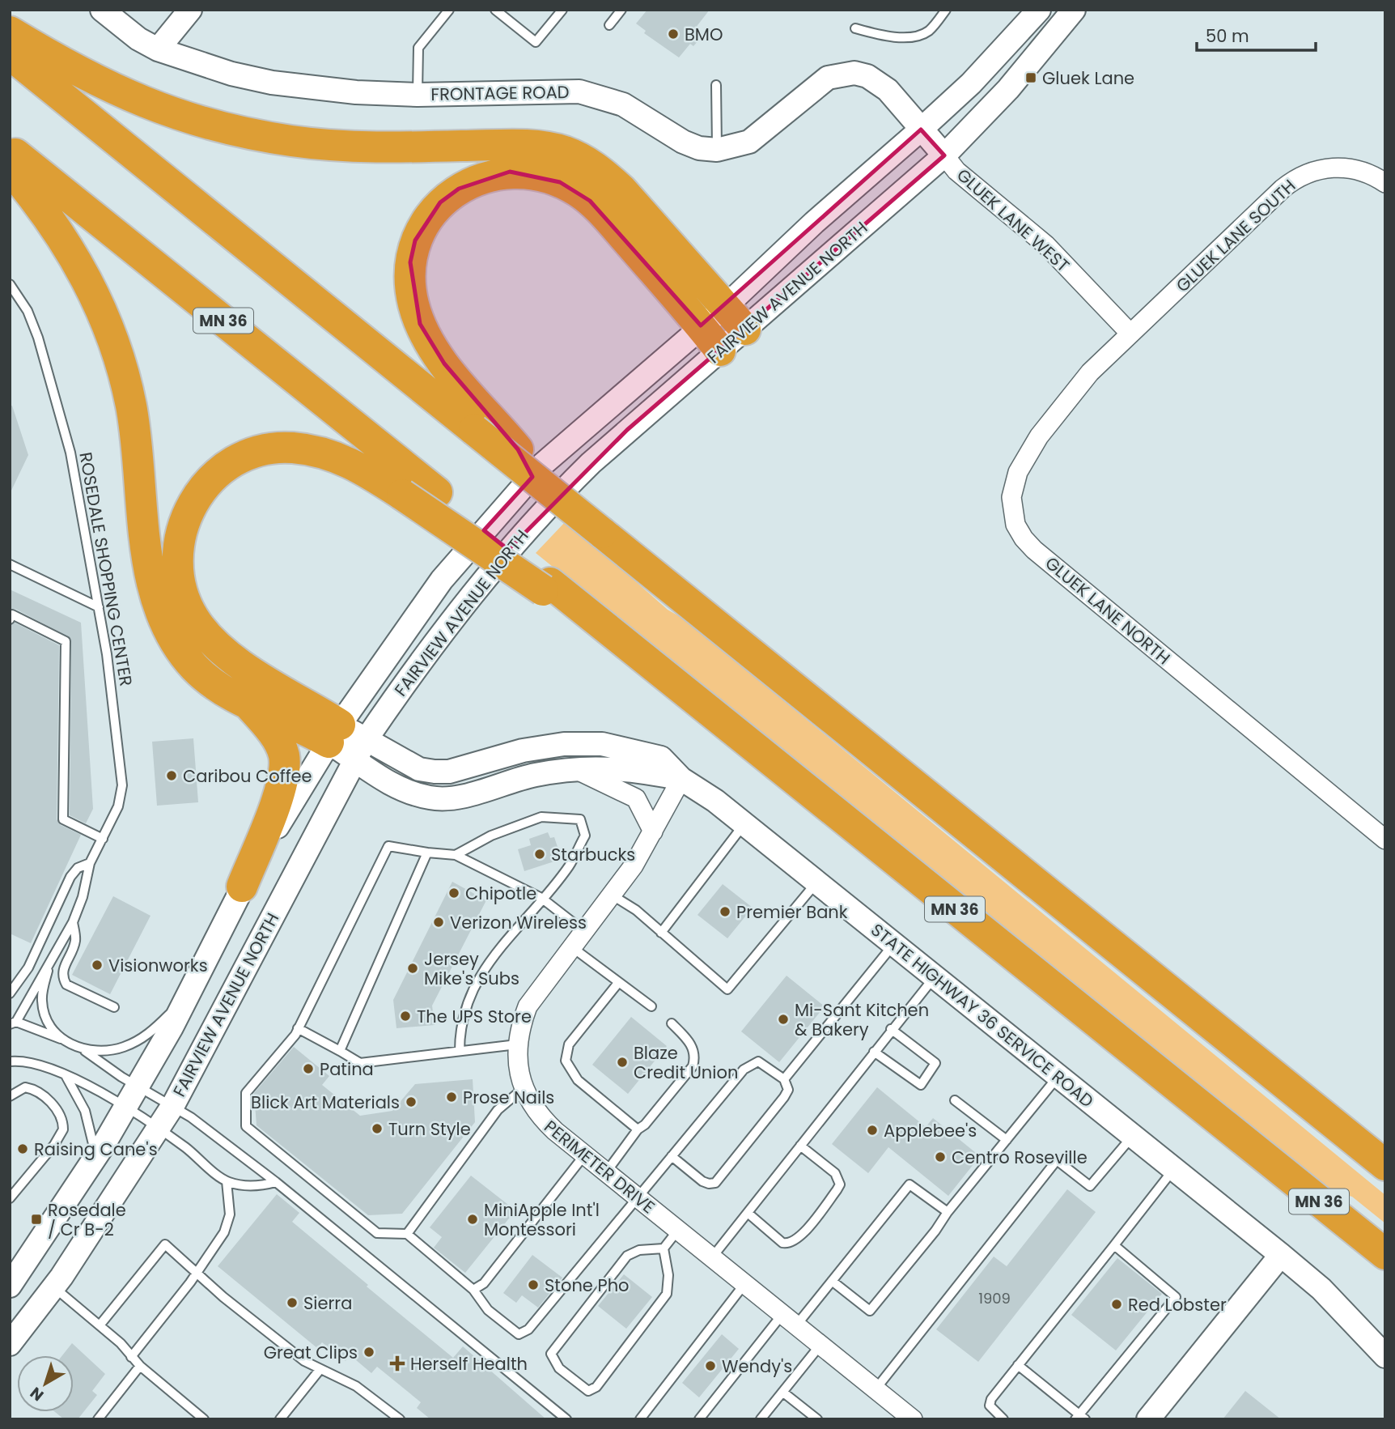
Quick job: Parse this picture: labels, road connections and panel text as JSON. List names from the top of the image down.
{
  "streets": {
    "highway": ["MN 36"],
    "street": [
      "FRONTAGE ROAD",
      "GLUEK LANE WEST",
      "GLUEK LANE SOUTH",
      "FAIRVIEW AVENUE NORTH",
      "GLUEK LANE NORTH",
      "STATE HIGHWAY 36 SERVICE ROAD",
      "PERIMETER DRIVE"
    ],
    "lane": ["ROSEDALE SHOPPING CENTER"]
  },
  "crossings": [
    ["FRONTAGE ROAD", "GLUEK LANE WEST"],
    ["FRONTAGE ROAD", "FAIRVIEW AVENUE NORTH"],
    ["GLUEK LANE WEST", "GLUEK LANE SOUTH"],
    ["GLUEK LANE WEST", "FAIRVIEW AVENUE NORTH"],
    ["GLUEK LANE WEST", "GLUEK LANE NORTH"],
    ["GLUEK LANE SOUTH", "GLUEK LANE NORTH"],
    ["FAIRVIEW AVENUE NORTH", "STATE HIGHWAY 36 SERVICE ROAD"],
    ["STATE HIGHWAY 36 SERVICE ROAD", "PERIMETER DRIVE"]
  ],
  "places": {
    "other": [
      "BMO",
      "Caribou Coffee",
      "Starbucks",
      "Chipotle",
      "Premier Bank",
      "Verizon Wireless",
      "Visionworks",
      "Jersey Mike's Subs",
      "The UPS Store",
      "Mi-Sant Kitchen & Bakery",
      "Blaze Credit Union",
      "Patina",
      "Prose Nails",
      "Blick Art Materials",
      "Turn Style",
      "Applebee's",
      "Raising Cane's",
      "Centro Roseville",
      "MiniApple Int'l Montessori",
      "Stone Pho",
      "Sierra",
      "Red Lobster",
      "Great Clips",
      "Wendy's"
    ],
    "transit": ["Gluek Lane", "Rosedale / Cr B-2"],
    "health": ["Herself Health"]
  },
  "house_numbers": ["1909"],
  "scale_bar": "50 m",
  "north": "bottom left"
}
